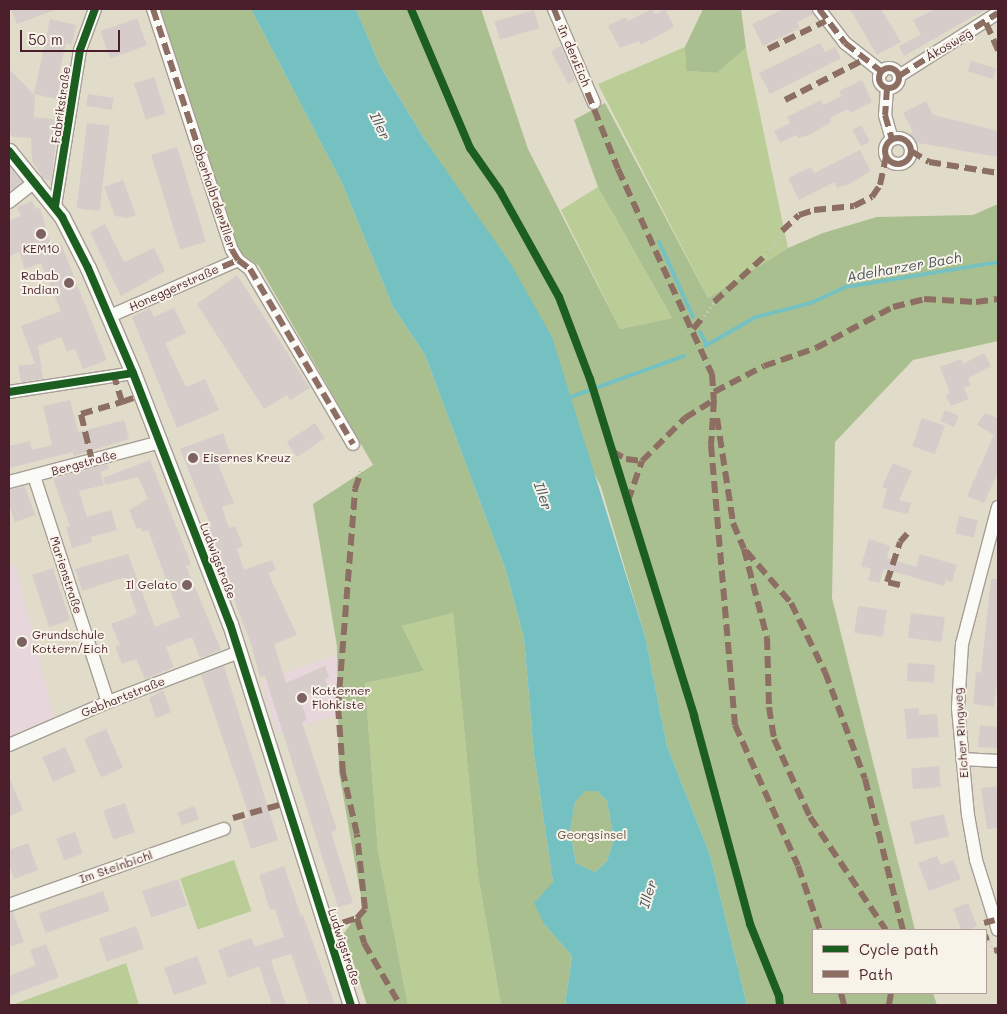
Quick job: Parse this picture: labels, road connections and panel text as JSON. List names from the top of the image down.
{
  "streets": {
    "street": [
      "Ákosweg",
      "In der Eich",
      "Fabrikstraße",
      "Oberhalb der Iller",
      "Honeggerstraße",
      "Bergstraße",
      "Ludwigstraße",
      "Marienstraße",
      "Gebhartstraße",
      "Eicher Ringweg",
      "Im Steinbichl"
    ]
  },
  "crossings": [
    ["Fabrikstraße", "Ludwigstraße"],
    ["Oberhalb der Iller", "Honeggerstraße"],
    ["Honeggerstraße", "Ludwigstraße"],
    ["Bergstraße", "Ludwigstraße"],
    ["Bergstraße", "Marienstraße"],
    ["Ludwigstraße", "Gebhartstraße"],
    ["Marienstraße", "Gebhartstraße"]
  ],
  "water": ["Iller", "Adelharzer Bach"],
  "parks": ["Georgsinsel"],
  "places": [
    "KEM10",
    "Rabab Indian",
    "Eisernes Kreuz",
    "Il Gelato",
    "Grundschule Kottern/Eich",
    "Kotterner Flohkiste"
  ],
  "legend": ["Cycle path", "Path"],
  "scale_bar": "50 m"
}
